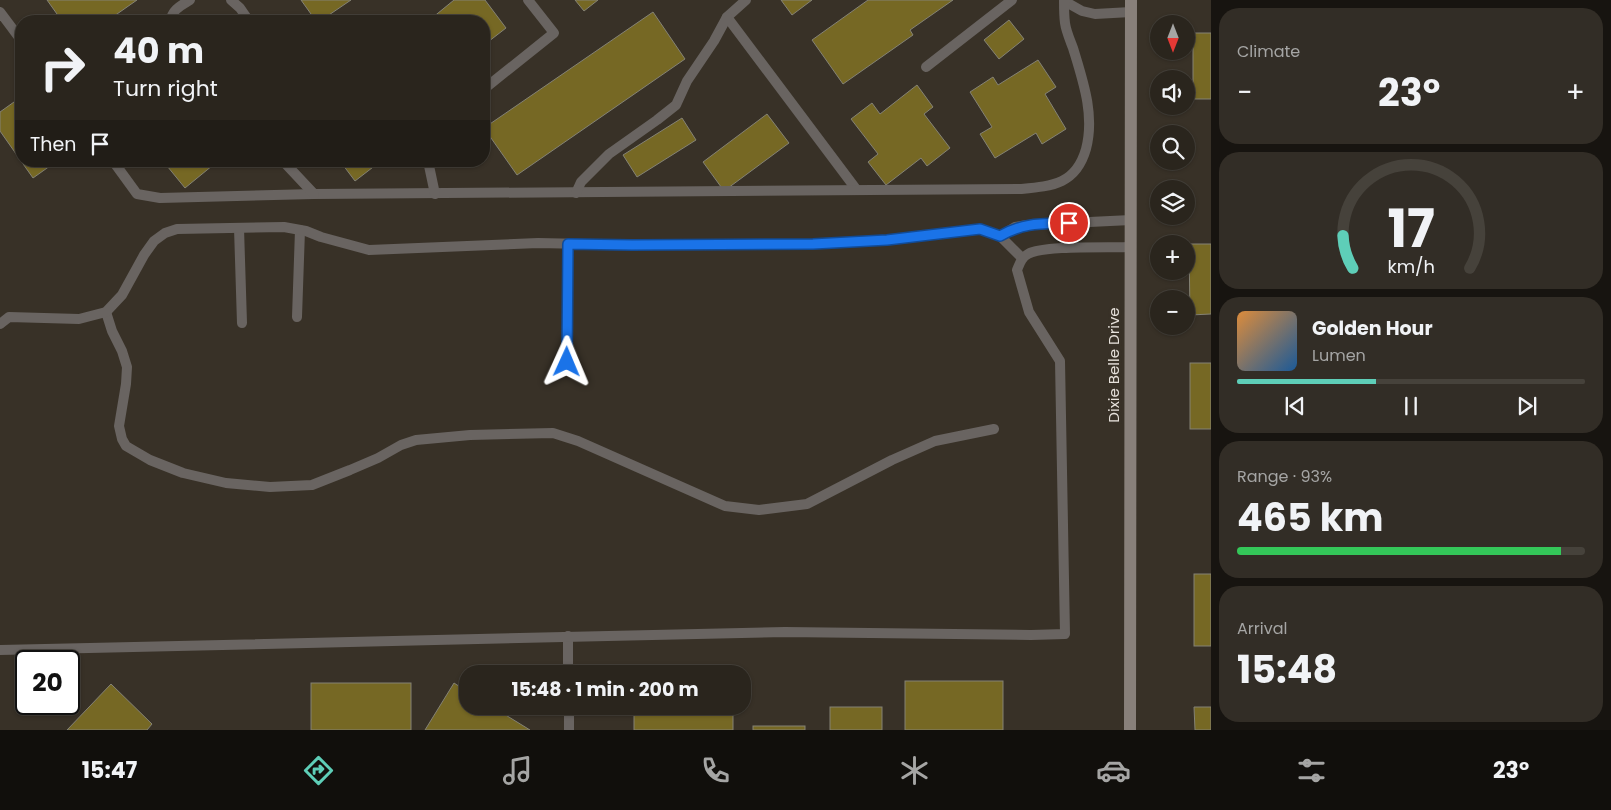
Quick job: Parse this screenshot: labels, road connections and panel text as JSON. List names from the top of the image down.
{
  "streets": {
    "street": ["Dixie Belle Drive"]
  },
  "north": "bottom",
  "page": {
    "tile": [
      "Climate",
      ["Range · 93%", "465 km"],
      ["Arrival", "15:48"]
    ],
    "map_buttons": ["+", "−"],
    "turn": ["40 m", "Turn right"],
    "heat": ["−", "23°", "+"],
    "then": "Then",
    "song": ["Golden Hour", "Lumen"],
    "limit": "20",
    "trip": "15:48 · 1 min · 200 m",
    "tabs": ["15:47", "23°"],
    "gauge": ["17", "km/h"]
  }
}
